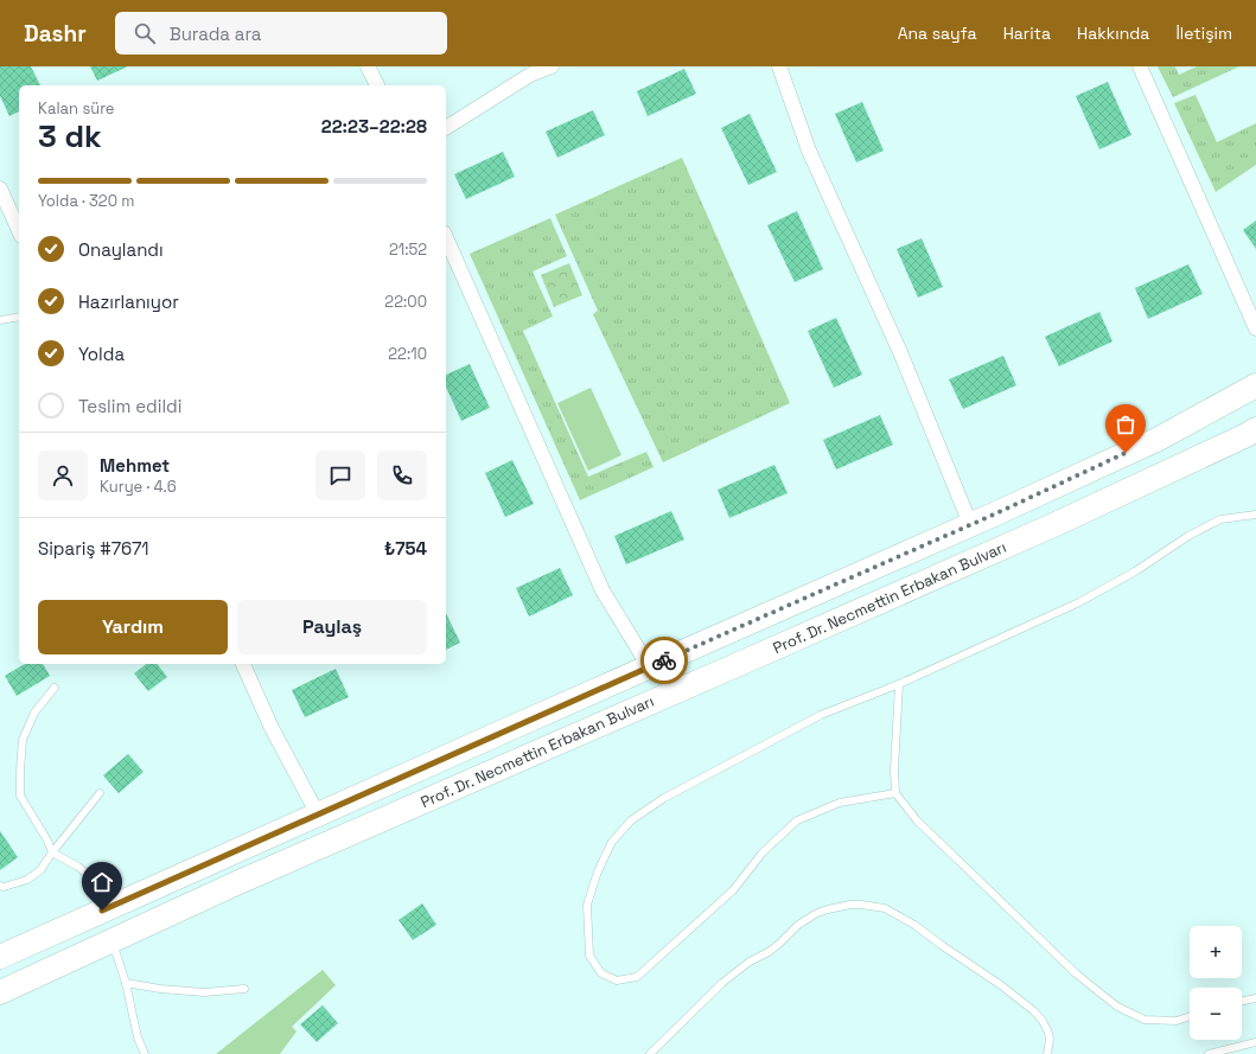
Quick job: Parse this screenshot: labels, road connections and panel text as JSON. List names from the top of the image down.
{
  "streets": {
    "main road": ["Prof. Dr. Necmettin Erbakan Bulvarı"]
  },
  "page": {
    "header": "Dashr",
    "search": "Burada ara",
    "nav": [
      "Ana sayfa",
      "Harita",
      "Hakkında",
      "İletişim"
    ],
    "heading": ["3 dk", "Kalan süre", "22:23–22:28"],
    "panel": [
      "Mehmet",
      "Kurye · 4.6",
      "Sipariş #7671",
      "₺754"
    ],
    "bar": "Yolda · 320 m",
    "list": [
      ["Onaylandı", "21:52"],
      ["Hazırlanıyor", "22:00"],
      ["Yolda", "22:10"],
      "Teslim edildi"
    ],
    "buttons": ["Yardım", "Paylaş"],
    "map_buttons": ["+", "−"]
  }
}
